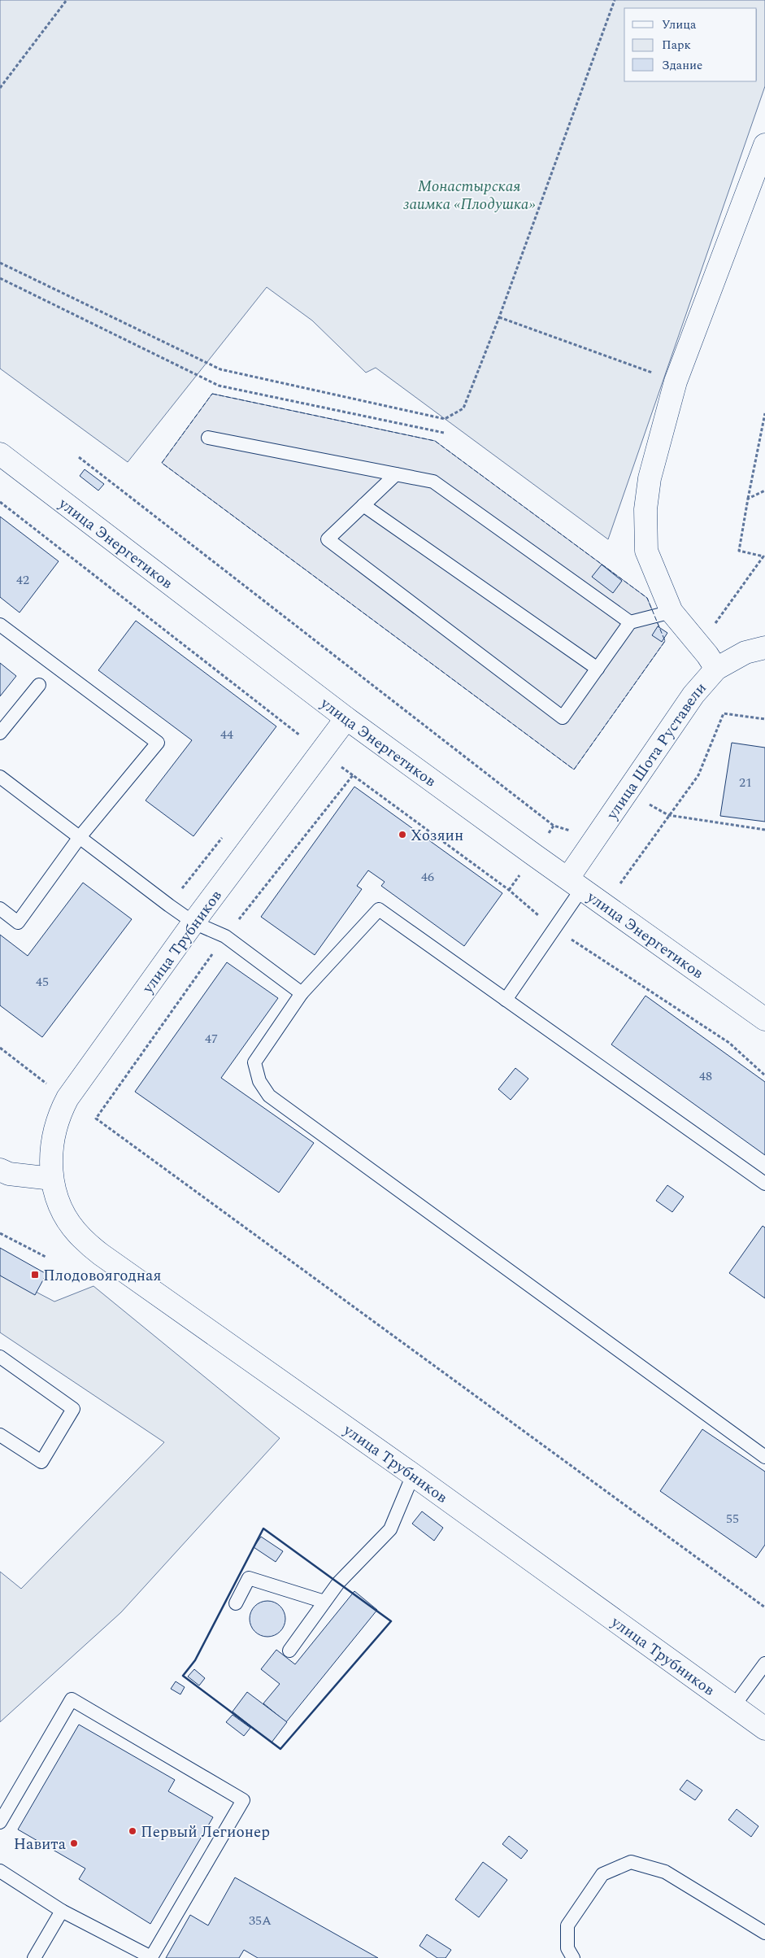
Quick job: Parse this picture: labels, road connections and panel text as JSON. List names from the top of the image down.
{
  "streets": {
    "street": ["улица Энергетиков", "улица Шота Руставели", "улица Трубников"]
  },
  "crossings": [
    ["улица Энергетиков", "улица Шота Руставели"],
    ["улица Энергетиков", "улица Трубников"]
  ],
  "parks": ["Монастырская заимка «Плодушка»"],
  "places": {
    "other": ["Хозяин", "Первый Легионер", "Навита"],
    "transit": ["Плодовоягодная"]
  },
  "house_numbers": [
    "42",
    "44",
    "21",
    "46",
    "45",
    "47",
    "48",
    "55",
    "35А"
  ],
  "legend": ["Улица", "Парк", "Здание"]
}
